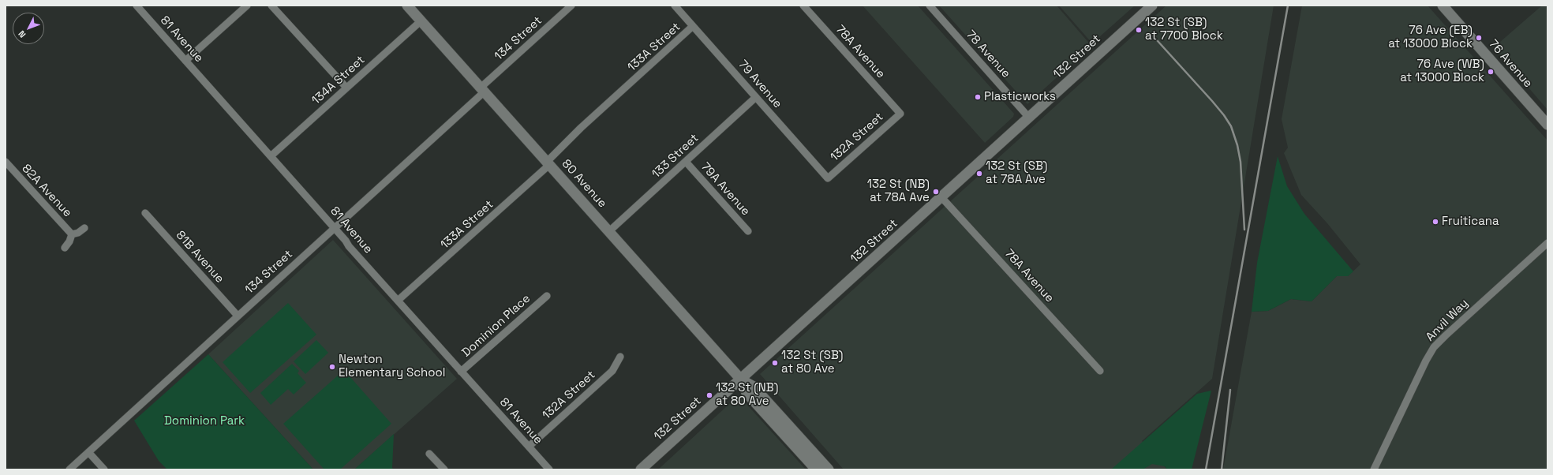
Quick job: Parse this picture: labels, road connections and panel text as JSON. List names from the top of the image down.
{
  "streets": {
    "main road": ["132 Street", "76 Avenue", "80 Avenue"],
    "street": [
      "134 Street",
      "81 Avenue",
      "133A Street",
      "78A Avenue",
      "78 Avenue",
      "134A Street",
      "79 Avenue",
      "132A Street",
      "133 Street",
      "79A Avenue",
      "82A Avenue",
      "81B Avenue",
      "Anvil Way",
      "Dominion Place"
    ]
  },
  "crossings": [
    ["134 Street", "81 Avenue"],
    ["134 Street", "80 Avenue"],
    ["134 Street", "81B Avenue"],
    ["81 Avenue", "133A Street"],
    ["81 Avenue", "134A Street"],
    ["81 Avenue", "132A Street"],
    ["81 Avenue", "Dominion Place"],
    ["133A Street", "79 Avenue"],
    ["133A Street", "80 Avenue"],
    ["78A Avenue", "132 Street"],
    ["78A Avenue", "132A Street"],
    ["78 Avenue", "132 Street"],
    ["132 Street", "80 Avenue"],
    ["134A Street", "80 Avenue"],
    ["79 Avenue", "132A Street"],
    ["79 Avenue", "133 Street"],
    ["133 Street", "80 Avenue"],
    ["133 Street", "79A Avenue"]
  ],
  "parks": ["Dominion Park"],
  "places": [
    "132 St (SB) at 7700 Block",
    "76 Ave (EB) at 13000 Block",
    "76 Ave (WB) at 13000 Block",
    "Plasticworks",
    "132 St (SB) at 78A Ave",
    "132 St (NB) at 78A Ave",
    "Fruiticana",
    "132 St (SB) at 80 Ave",
    "Newton Elementary School",
    "132 St (NB) at 80 Ave"
  ],
  "north": "bottom left"
}
